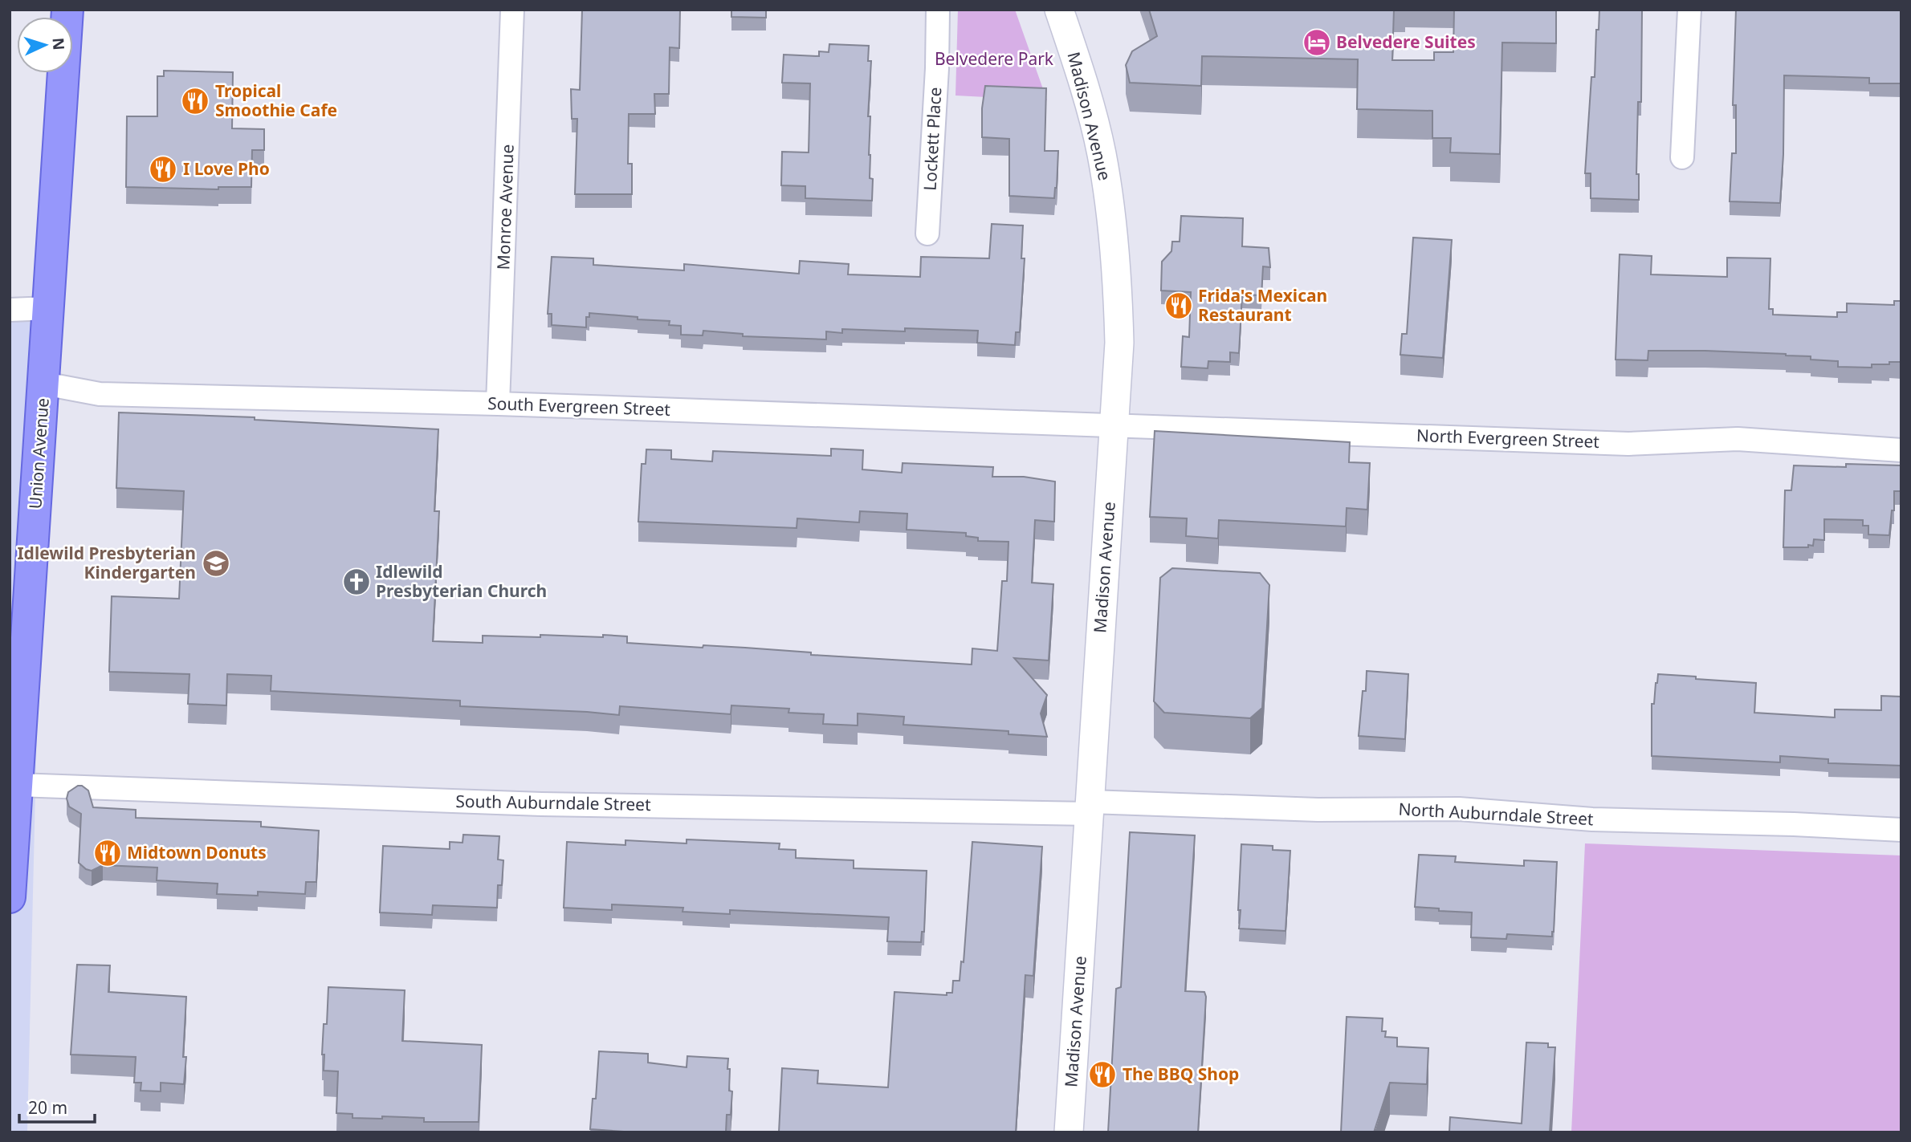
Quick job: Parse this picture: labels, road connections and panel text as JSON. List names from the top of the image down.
{
  "streets": {
    "main road": ["Union Avenue"],
    "street": [
      "Madison Avenue",
      "Lockett Place",
      "Monroe Avenue",
      "South Evergreen Street",
      "North Evergreen Street",
      "South Auburndale Street",
      "North Auburndale Street"
    ]
  },
  "crossings": [
    ["Madison Avenue", "South Evergreen Street"],
    ["Madison Avenue", "North Evergreen Street"],
    ["Madison Avenue", "South Auburndale Street"],
    ["Madison Avenue", "North Auburndale Street"],
    ["Monroe Avenue", "South Evergreen Street"],
    ["South Evergreen Street", "North Evergreen Street"],
    ["South Evergreen Street", "Union Avenue"],
    ["Union Avenue", "South Auburndale Street"],
    ["South Auburndale Street", "North Auburndale Street"]
  ],
  "parks": ["Belvedere Park"],
  "places": {
    "hotel": ["Belvedere Suites"],
    "restaurant": [
      "Tropical Smoothie Cafe",
      "I Love Pho",
      "Frida's Mexican Restaurant",
      "Midtown Donuts",
      "The BBQ Shop"
    ],
    "school or university": ["Idlewild Presbyterian Kindergarten"],
    "church": ["Idlewild Presbyterian Church"]
  },
  "scale_bar": "20 m",
  "north": "right"
}
